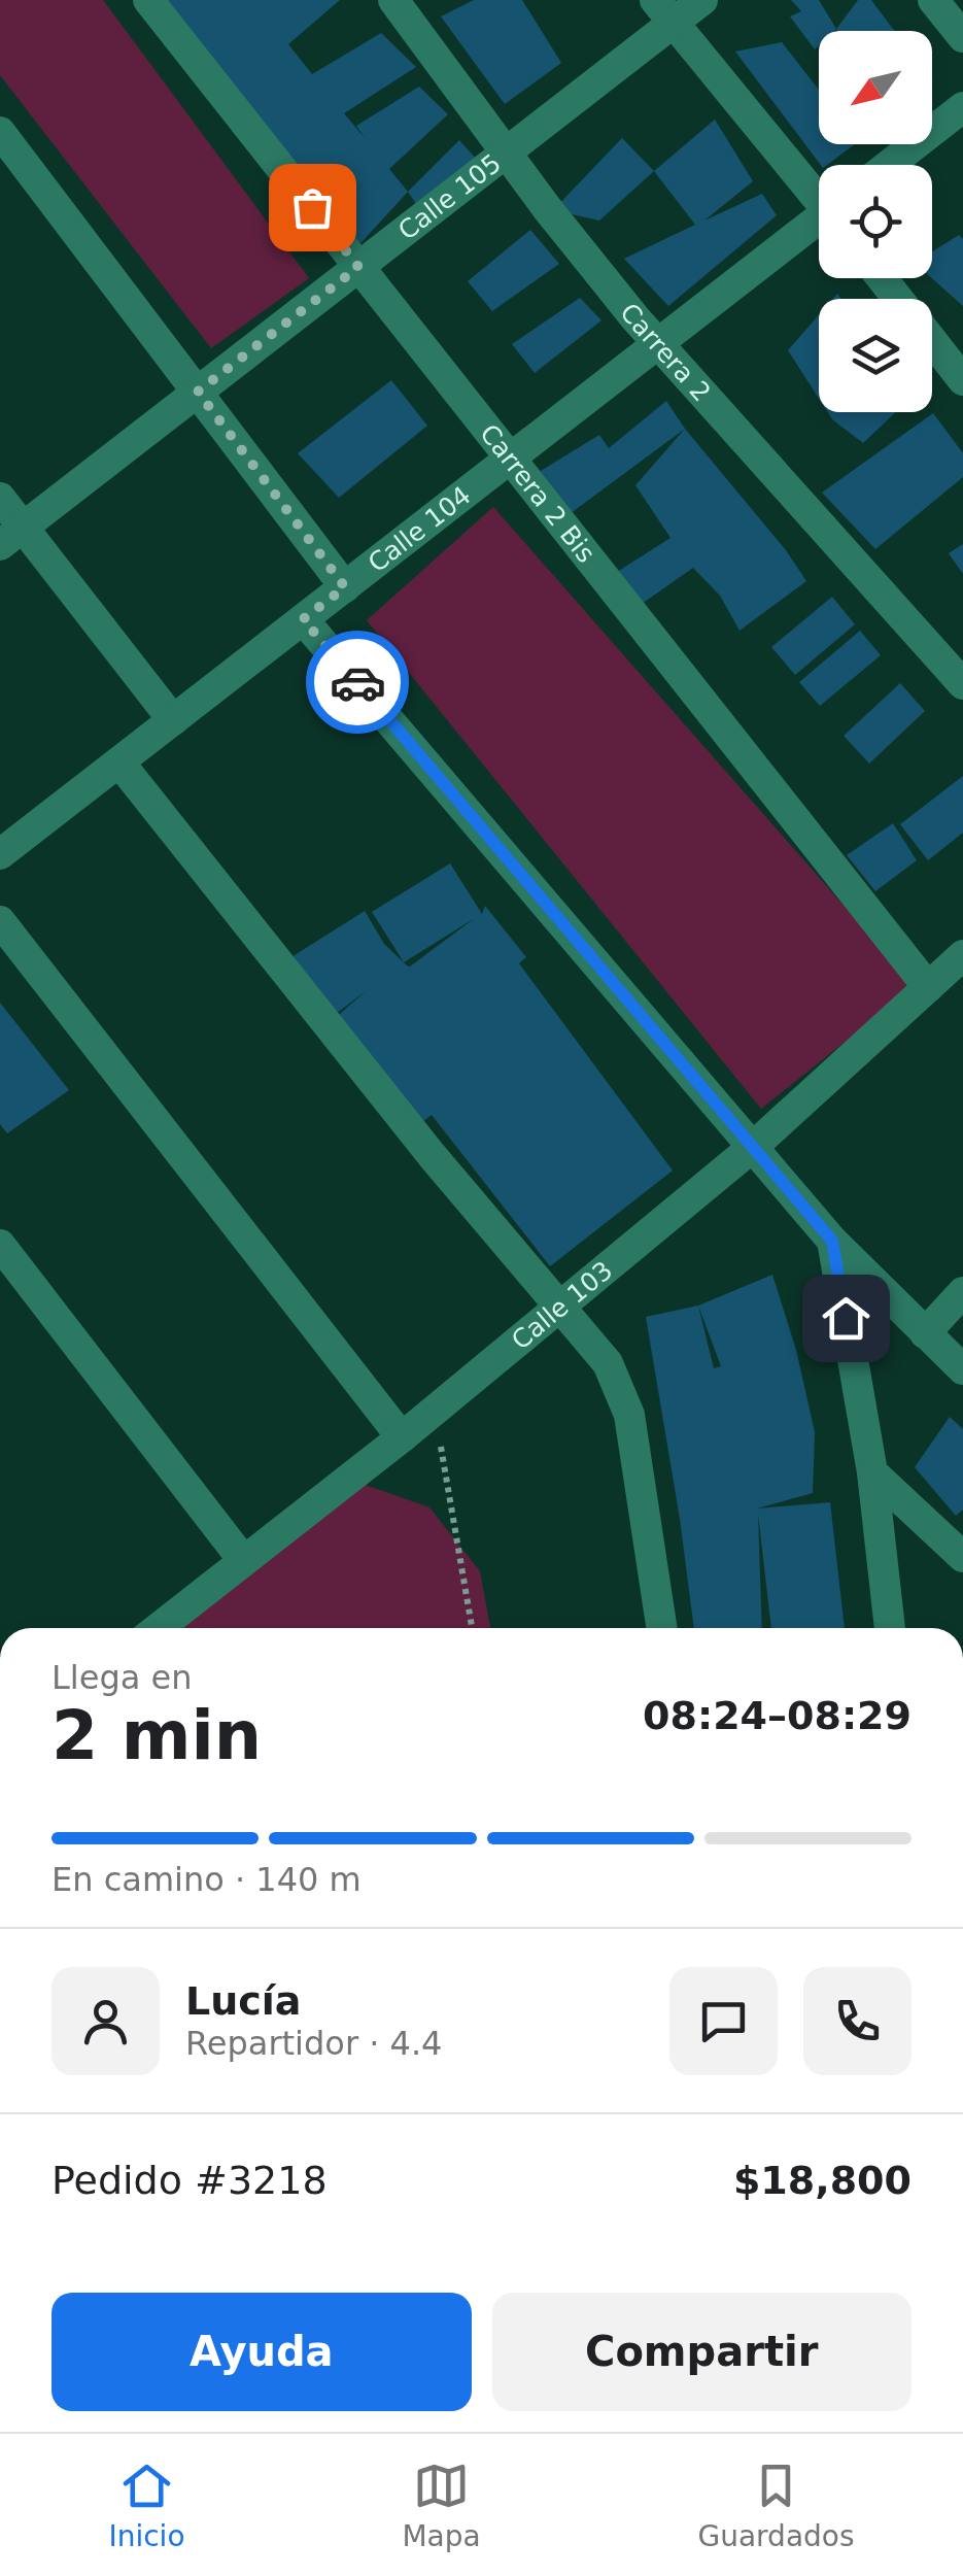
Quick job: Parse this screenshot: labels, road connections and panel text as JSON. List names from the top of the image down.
{
  "streets": {
    "street": [
      "Calle 105",
      "Carrera 2",
      "Carrera 2 Bis",
      "Calle 104",
      "Calle 103"
    ]
  },
  "crossings": [
    ["Calle 105", "Carrera 2"],
    ["Calle 105", "Carrera 2 Bis"],
    ["Carrera 2", "Calle 104"],
    ["Carrera 2 Bis", "Calle 104"],
    ["Carrera 2 Bis", "Calle 103"]
  ],
  "north": "bottom left",
  "page": {
    "heading": ["2 min", "Llega en", "08:24–08:29"],
    "panel": [
      "Lucía",
      "Repartidor · 4.4",
      "Pedido #3218",
      "$18,800"
    ],
    "bar": "En camino · 140 m",
    "buttons": ["Ayuda", "Compartir"],
    "tabs": ["Inicio", "Mapa", "Guardados"]
  }
}
